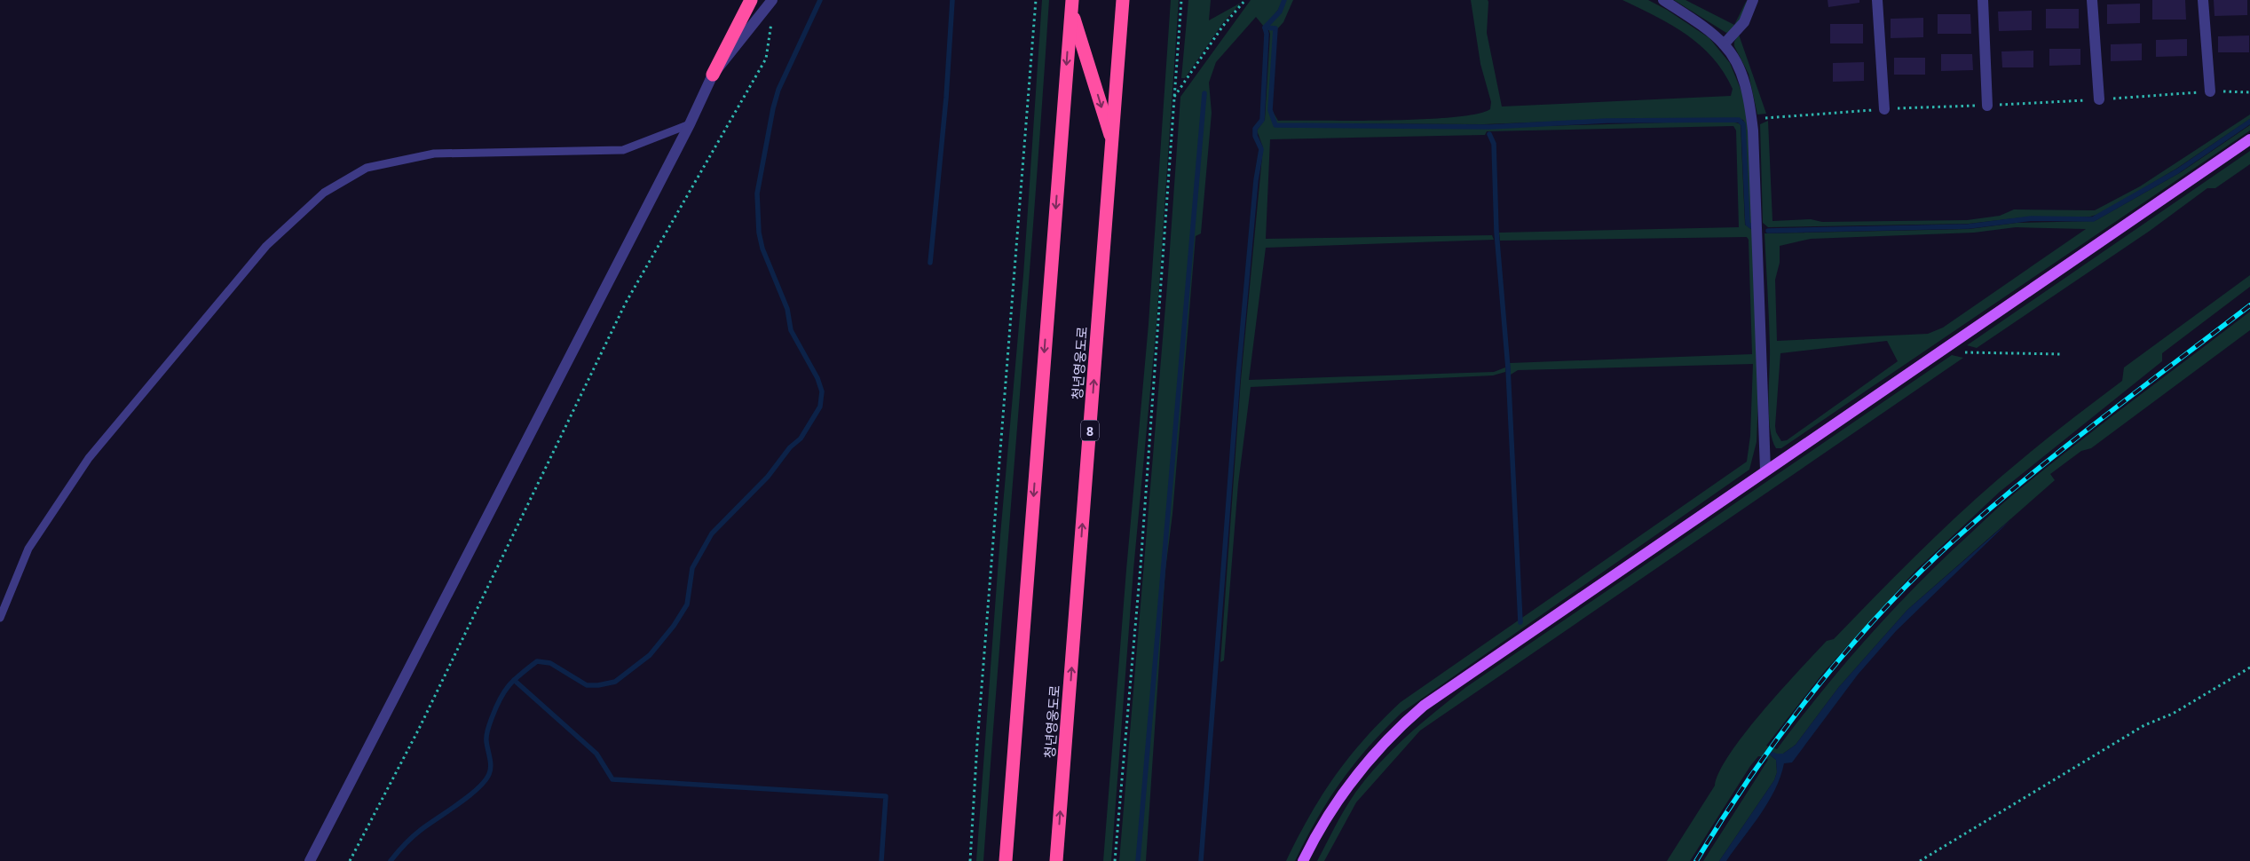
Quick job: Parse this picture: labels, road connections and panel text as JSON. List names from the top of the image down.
{
  "streets": {
    "highway": ["청년영웅도로", "8"]
  }
}
